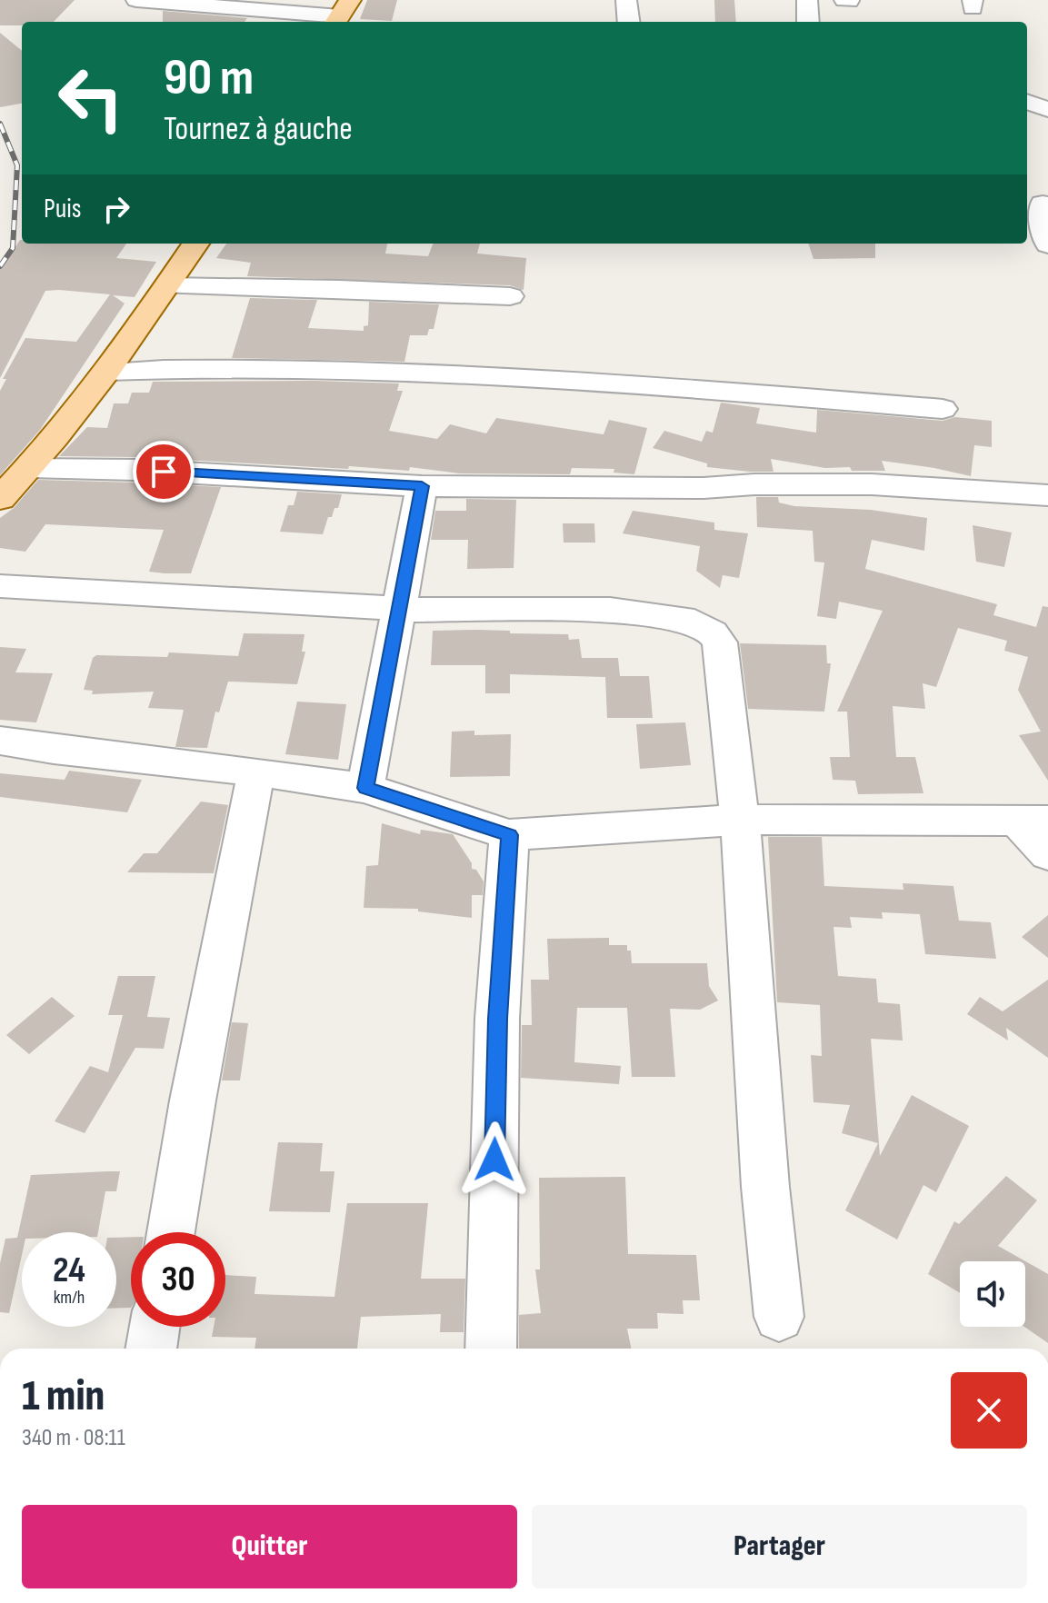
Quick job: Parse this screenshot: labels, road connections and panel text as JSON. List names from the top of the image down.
{
  "page": {
    "turn": ["90 m", "Tournez à gauche"],
    "then": "Puis",
    "speed": "24 km/h",
    "limit": "30",
    "heading": ["1 min", "340 m · 08:11"],
    "buttons": ["Quitter", "Partager"]
  }
}
